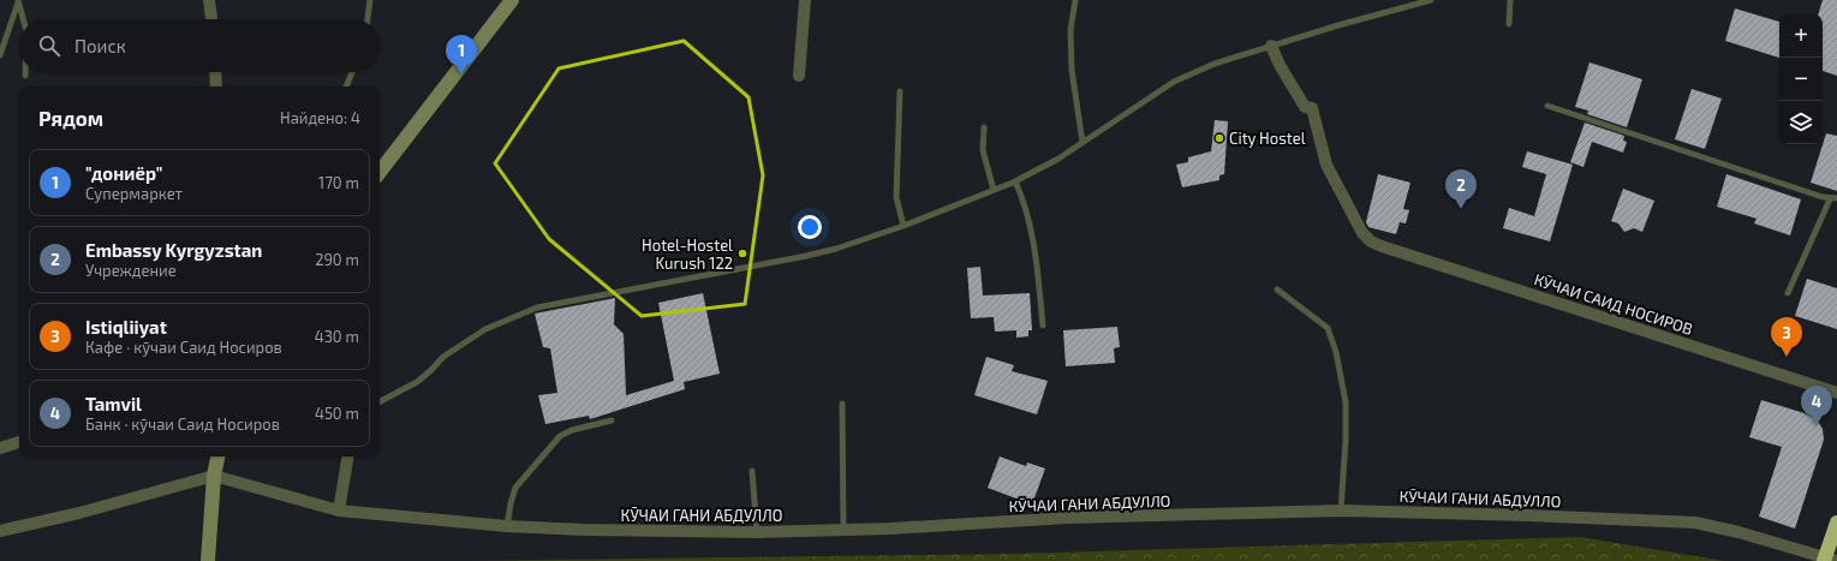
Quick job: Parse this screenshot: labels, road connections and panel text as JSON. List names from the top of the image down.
{
  "streets": {
    "street": ["КӮЧАИ САИД НОСИРОВ", "КӮЧАИ ГАНИ АБДУЛЛО"]
  },
  "places": ["City Hostel", "Hotel-Hostel Kurush 122"],
  "page": {
    "map_buttons": ["+", "−"],
    "search": "Поиск",
    "pins": [
      "1",
      "2",
      "3",
      "4"
    ],
    "heading": ["Рядом", "Найдено: 4"],
    "list": [
      {
        "mark": "1",
        "name": "\"дониёр\"",
        "note": "Супермаркет",
        "value": "170 m"
      },
      {
        "mark": "2",
        "name": "Embassy Kyrgyzstan",
        "note": "Учреждение",
        "value": "290 m"
      },
      {
        "mark": "3",
        "name": "Istiqliiyat",
        "note": "Кафе · кӯчаи Саид Носиров",
        "value": "430 m"
      },
      {
        "mark": "4",
        "name": "Tamvil",
        "note": "Банк · кӯчаи Саид Носиров",
        "value": "450 m"
      }
    ]
  }
}
